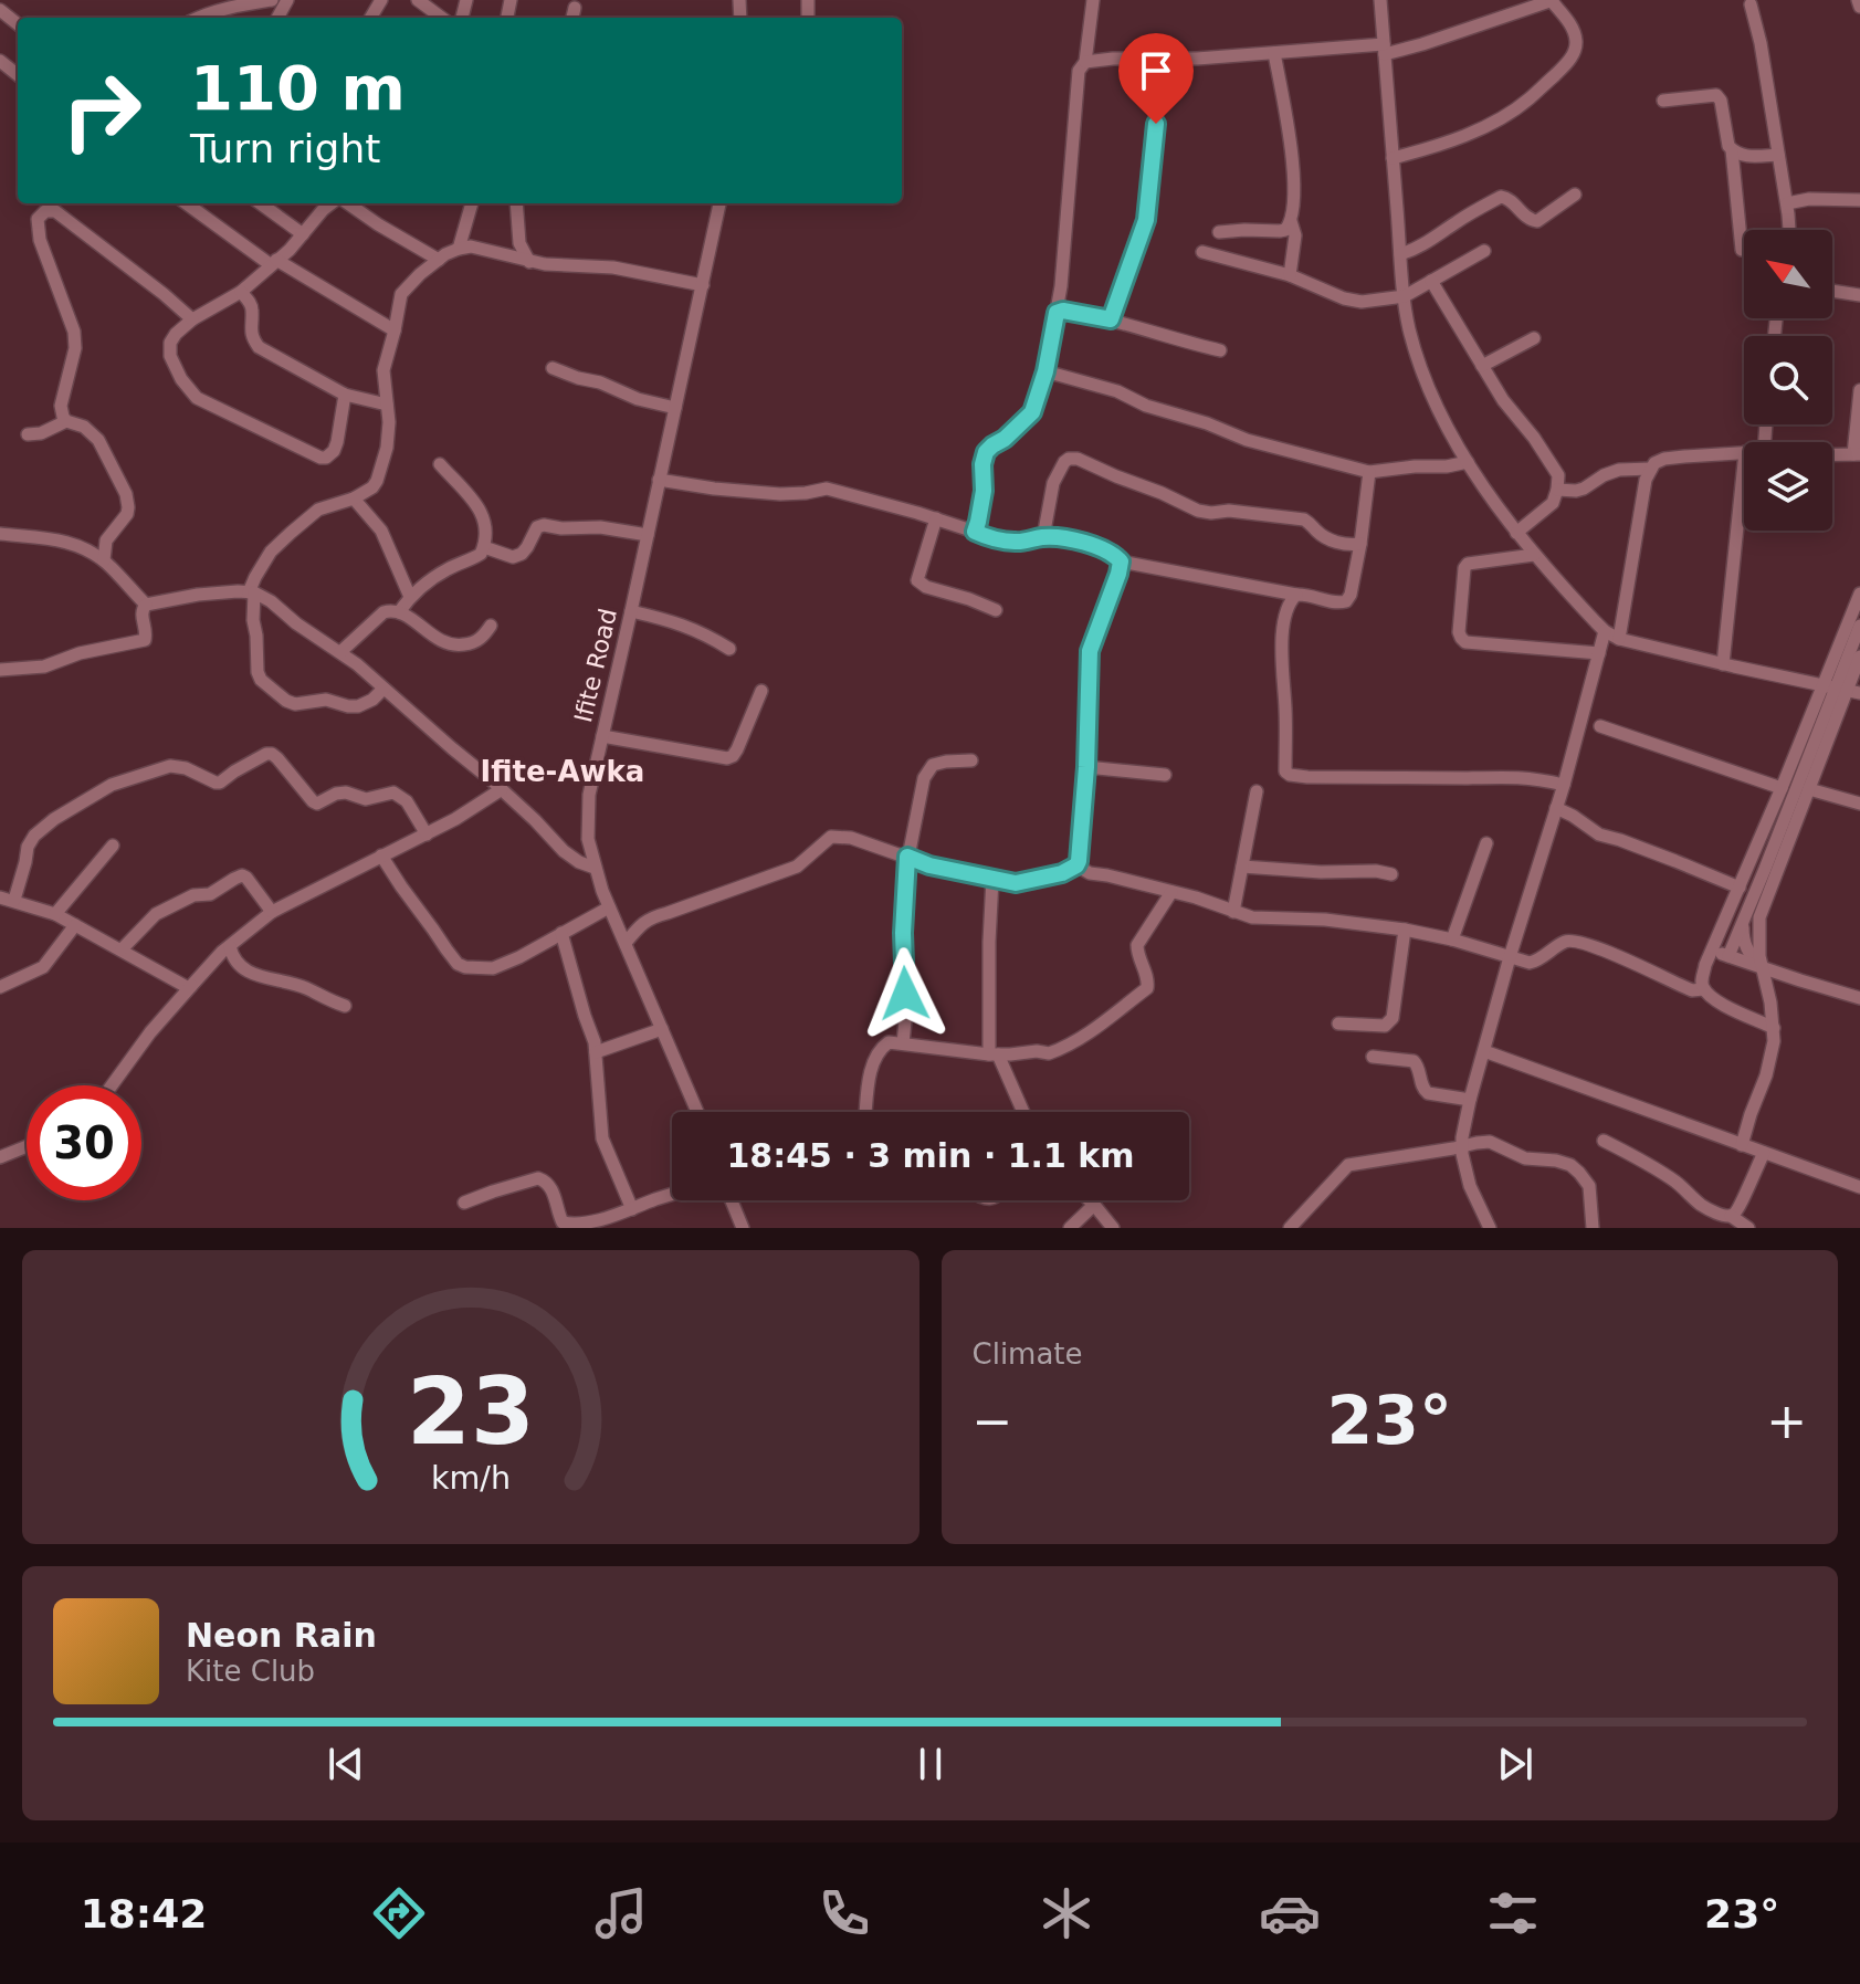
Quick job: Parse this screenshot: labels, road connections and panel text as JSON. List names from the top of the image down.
{
  "streets": {
    "street": ["Ifite Road"]
  },
  "districts": ["Ifite-Awka"],
  "north": "top left",
  "page": {
    "turn": ["110 m", "Turn right"],
    "limit": "30",
    "trip": "18:45 · 3 min · 1.1 km",
    "tile": "Climate",
    "heat": ["−", "23°", "+"],
    "song": ["Neon Rain", "Kite Club"],
    "tabs": ["18:42", "23°"],
    "gauge": ["23", "km/h"]
  }
}
